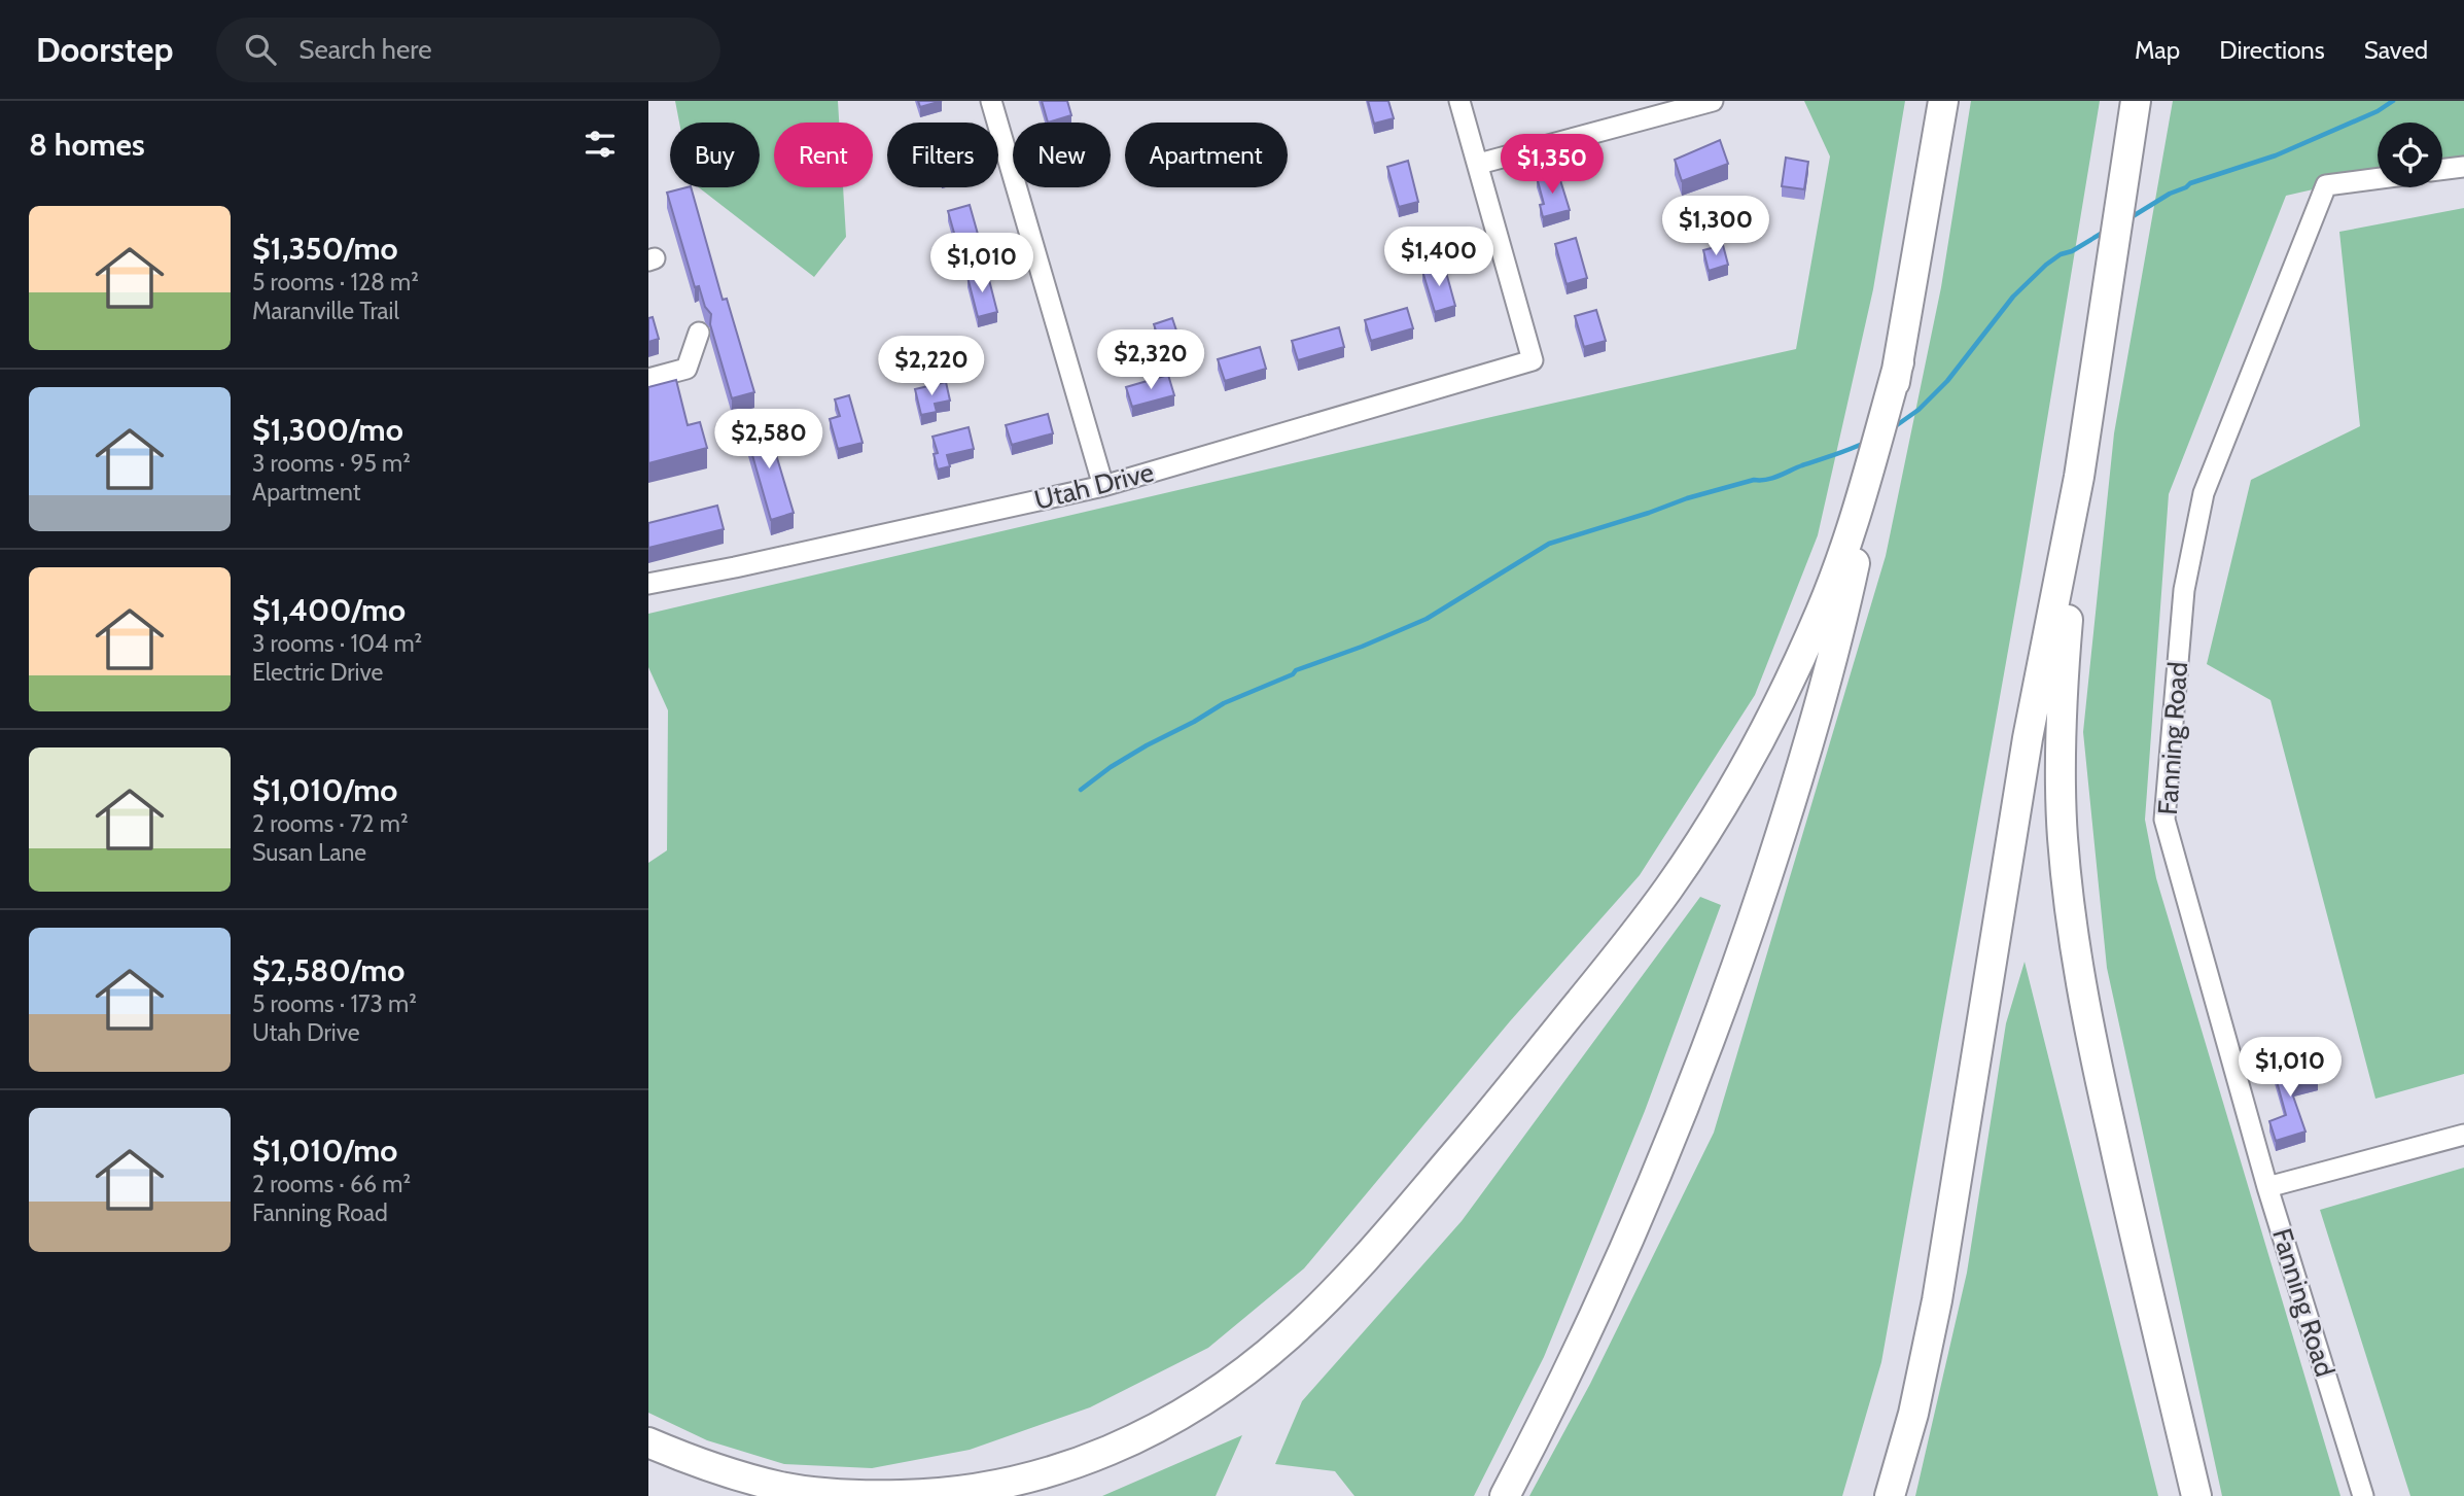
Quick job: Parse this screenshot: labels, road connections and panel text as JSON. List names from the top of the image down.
{
  "streets": {
    "street": ["Utah Drive", "Fanning Road"]
  },
  "page": {
    "header": "Doorstep",
    "search": "Search here",
    "nav": ["Map", "Directions", "Saved"],
    "heading": "8 homes",
    "chip": [
      "Buy",
      "Rent",
      "Filters",
      "New",
      "Apartment"
    ],
    "price": [
      "$1,350",
      "$1,300",
      "$1,400",
      "$1,010",
      "$2,320",
      "$2,220",
      "$2,580",
      "$1,010"
    ],
    "list": [
      {
        "name": "$1,350/mo",
        "note": "5 rooms · 128 m² · Maranville Trail"
      },
      {
        "name": "$1,300/mo",
        "note": "3 rooms · 95 m² · Apartment"
      },
      {
        "name": "$1,400/mo",
        "note": "3 rooms · 104 m² · Electric Drive"
      },
      {
        "name": "$1,010/mo",
        "note": "2 rooms · 72 m² · Susan Lane"
      },
      {
        "name": "$2,580/mo",
        "note": "5 rooms · 173 m² · Utah Drive"
      },
      {
        "name": "$1,010/mo",
        "note": "2 rooms · 66 m² · Fanning Road"
      }
    ]
  }
}
